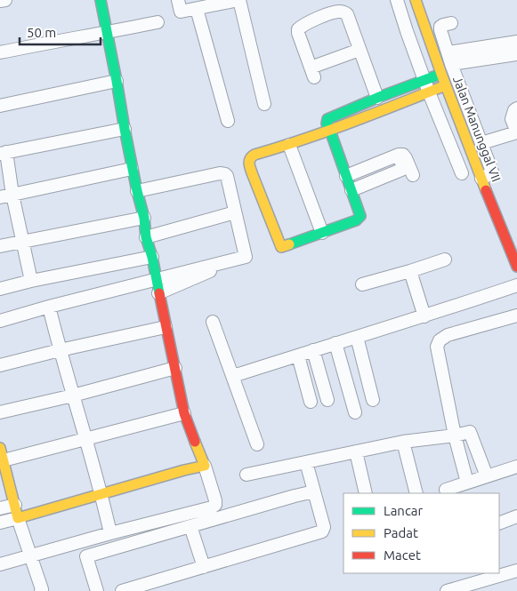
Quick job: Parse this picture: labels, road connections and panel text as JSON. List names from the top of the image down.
{
  "streets": {
    "street": ["Jalan Manunggal VII"]
  },
  "legend": ["Lancar", "Padat", "Macet"],
  "scale_bar": "50 m"
}
